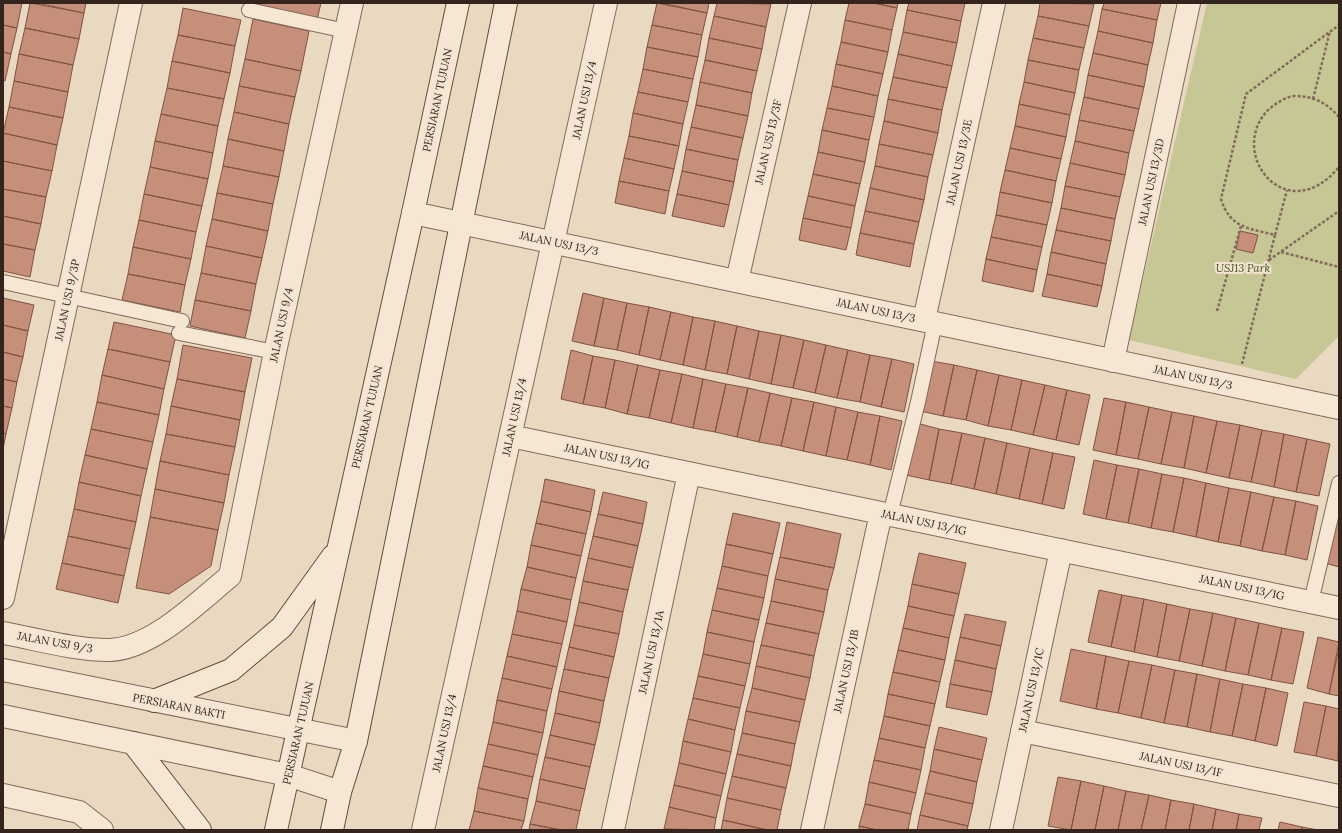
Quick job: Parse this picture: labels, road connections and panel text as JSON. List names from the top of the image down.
{
  "streets": {
    "street": [
      "PERSIARAN TUJUAN",
      "JALAN USJ 13/4",
      "JALAN USJ 13/3F",
      "JALAN USJ 13/3E",
      "JALAN USJ 13/3D",
      "JALAN USJ 13/3",
      "JALAN USJ 9/3P",
      "JALAN USJ 9/4",
      "JALAN USJ 13/1G",
      "JALAN USJ 9/3",
      "JALAN USJ 13/1A",
      "JALAN USJ 13/1B",
      "JALAN USJ 13/1C",
      "PERSIARAN BAKTI",
      "JALAN USJ 13/1F"
    ]
  },
  "crossings": [
    ["PERSIARAN TUJUAN", "JALAN USJ 13/3"],
    ["PERSIARAN TUJUAN", "PERSIARAN BAKTI"],
    ["JALAN USJ 13/4", "JALAN USJ 13/3"],
    ["JALAN USJ 13/4", "JALAN USJ 13/1G"],
    ["JALAN USJ 13/3F", "JALAN USJ 13/3"],
    ["JALAN USJ 13/3E", "JALAN USJ 13/3"],
    ["JALAN USJ 13/3D", "JALAN USJ 13/3"],
    ["JALAN USJ 9/4", "JALAN USJ 9/3"],
    ["JALAN USJ 13/1G", "JALAN USJ 13/1A"],
    ["JALAN USJ 13/1G", "JALAN USJ 13/1B"],
    ["JALAN USJ 13/1G", "JALAN USJ 13/1C"],
    ["JALAN USJ 13/1C", "JALAN USJ 13/1F"]
  ],
  "parks": ["USJ13 Park"]
}
